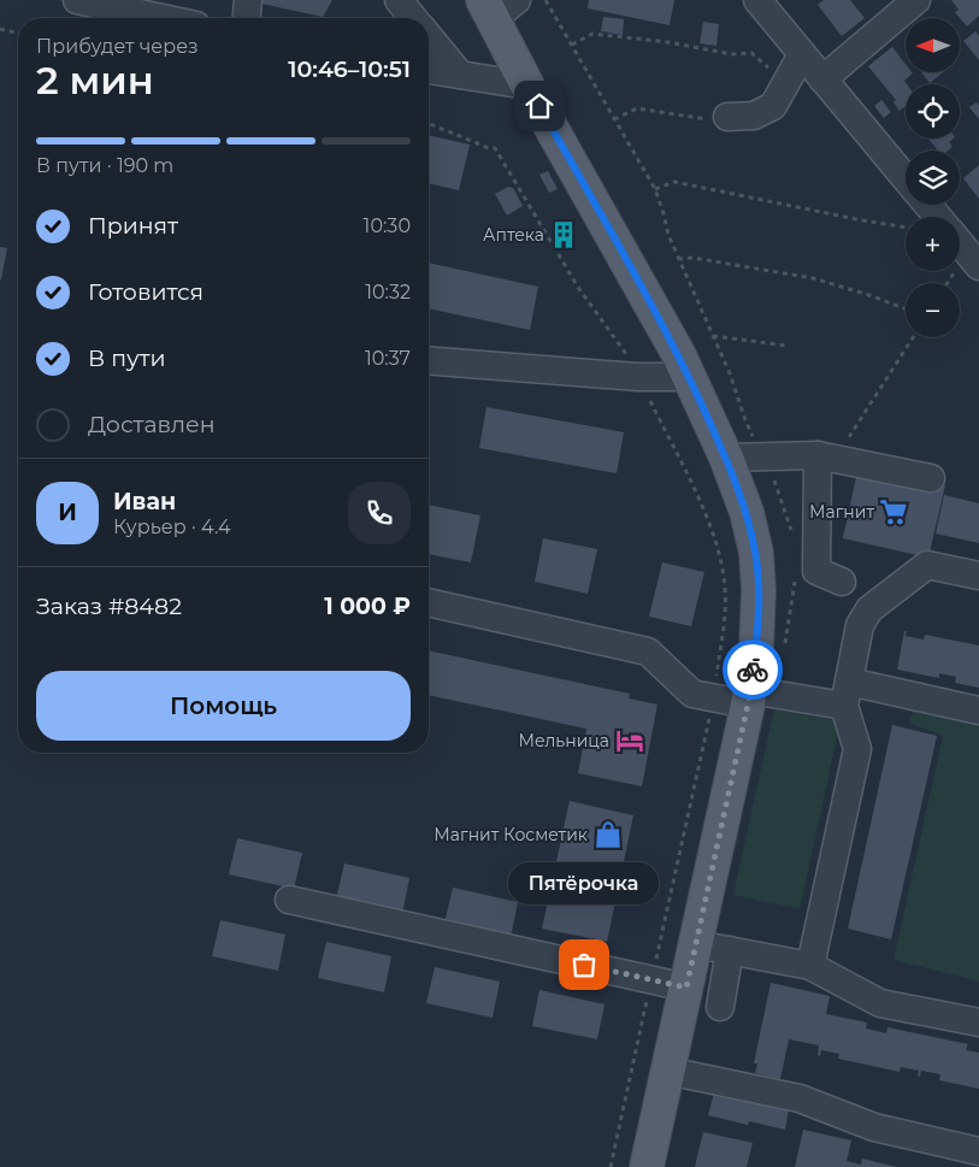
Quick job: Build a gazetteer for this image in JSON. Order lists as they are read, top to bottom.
{
  "places": {
    "building": ["Аптека"],
    "supermarket": ["Магнит"],
    "hotel": ["Мельница"],
    "shop": ["Магнит Косметик"],
    "other": ["Пятёрочка"]
  },
  "north": "left",
  "page": {
    "map_buttons": ["+", "−"],
    "heading": ["2 мин", "Прибудет через", "10:46–10:51"],
    "panel": [
      "Иван",
      "Курьер · 4.4",
      "Заказ #8482",
      "1 000 ₽"
    ],
    "bar": "В пути · 190 m",
    "list": [
      ["Принят", "10:30"],
      ["Готовится", "10:32"],
      ["В пути", "10:37"],
      "Доставлен"
    ],
    "round": "И",
    "buttons": "Помощь",
    "bubble": "Пятёрочка"
  }
}
